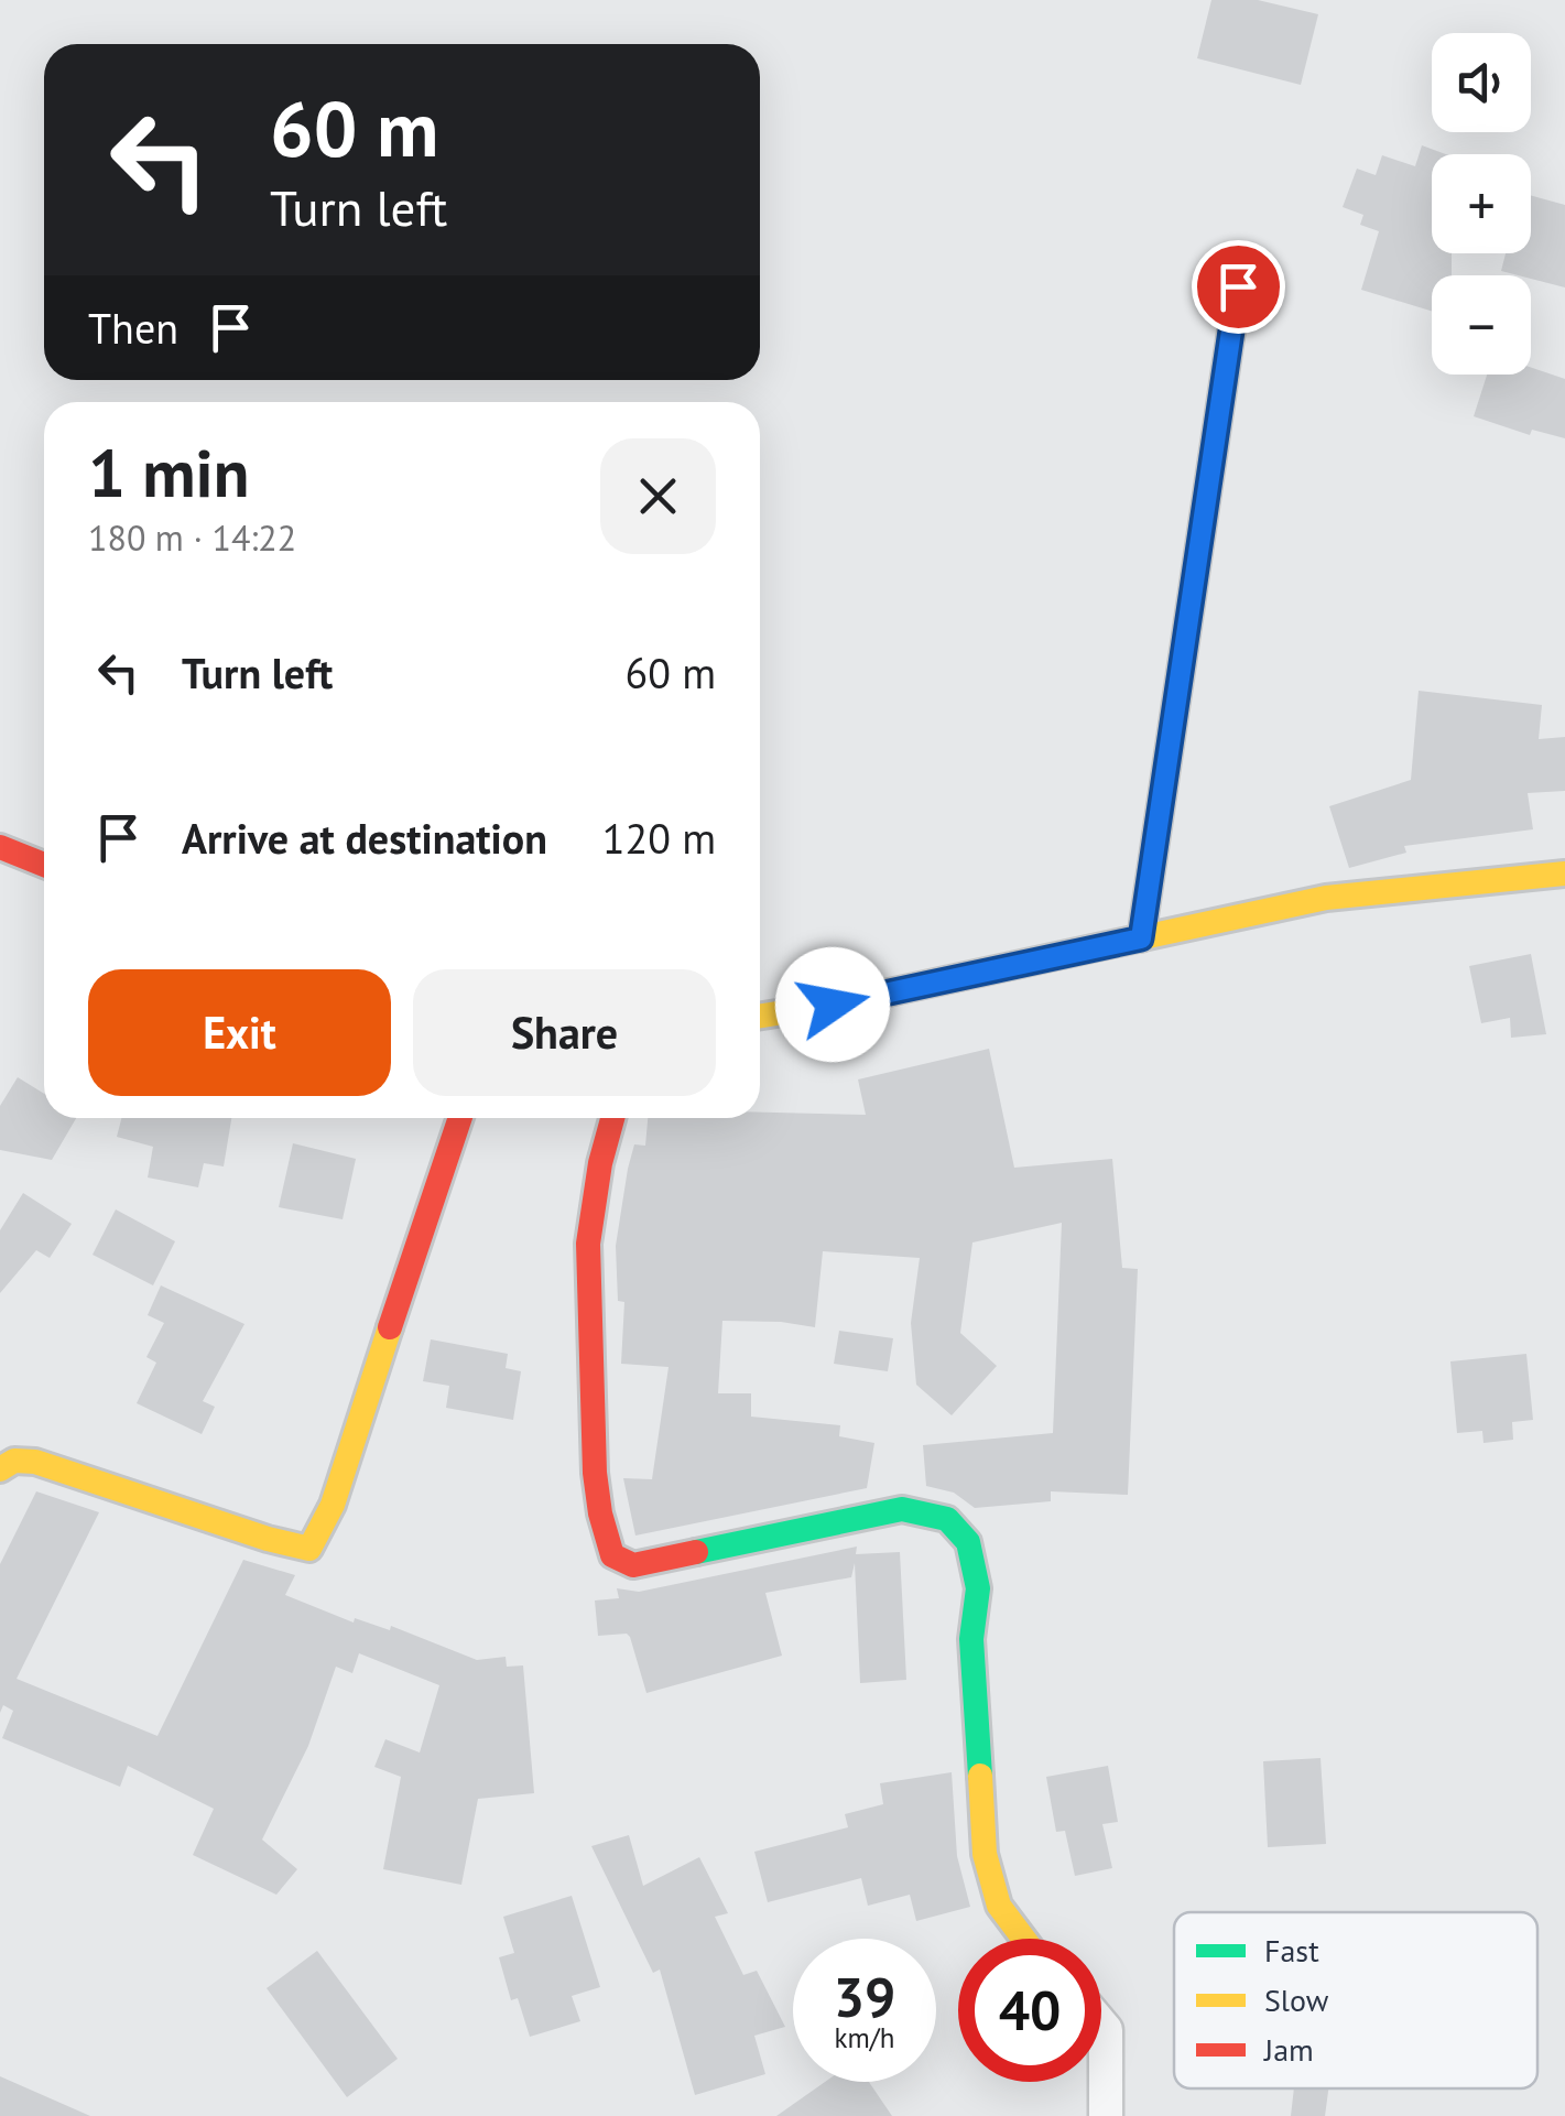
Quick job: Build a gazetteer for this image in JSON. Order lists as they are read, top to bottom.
{
  "legend": ["Fast", "Slow", "Jam"],
  "page": {
    "map_buttons": ["+", "−"],
    "turn": ["60 m", "Turn left"],
    "then": "Then",
    "heading": ["1 min", "180 m · 14:22"],
    "list": [
      {
        "name": "Turn left",
        "value": "60 m"
      },
      {
        "name": "Arrive at destination",
        "value": "120 m"
      }
    ],
    "buttons": ["Exit", "Share"],
    "speed": "39 km/h",
    "limit": "40"
  }
}
